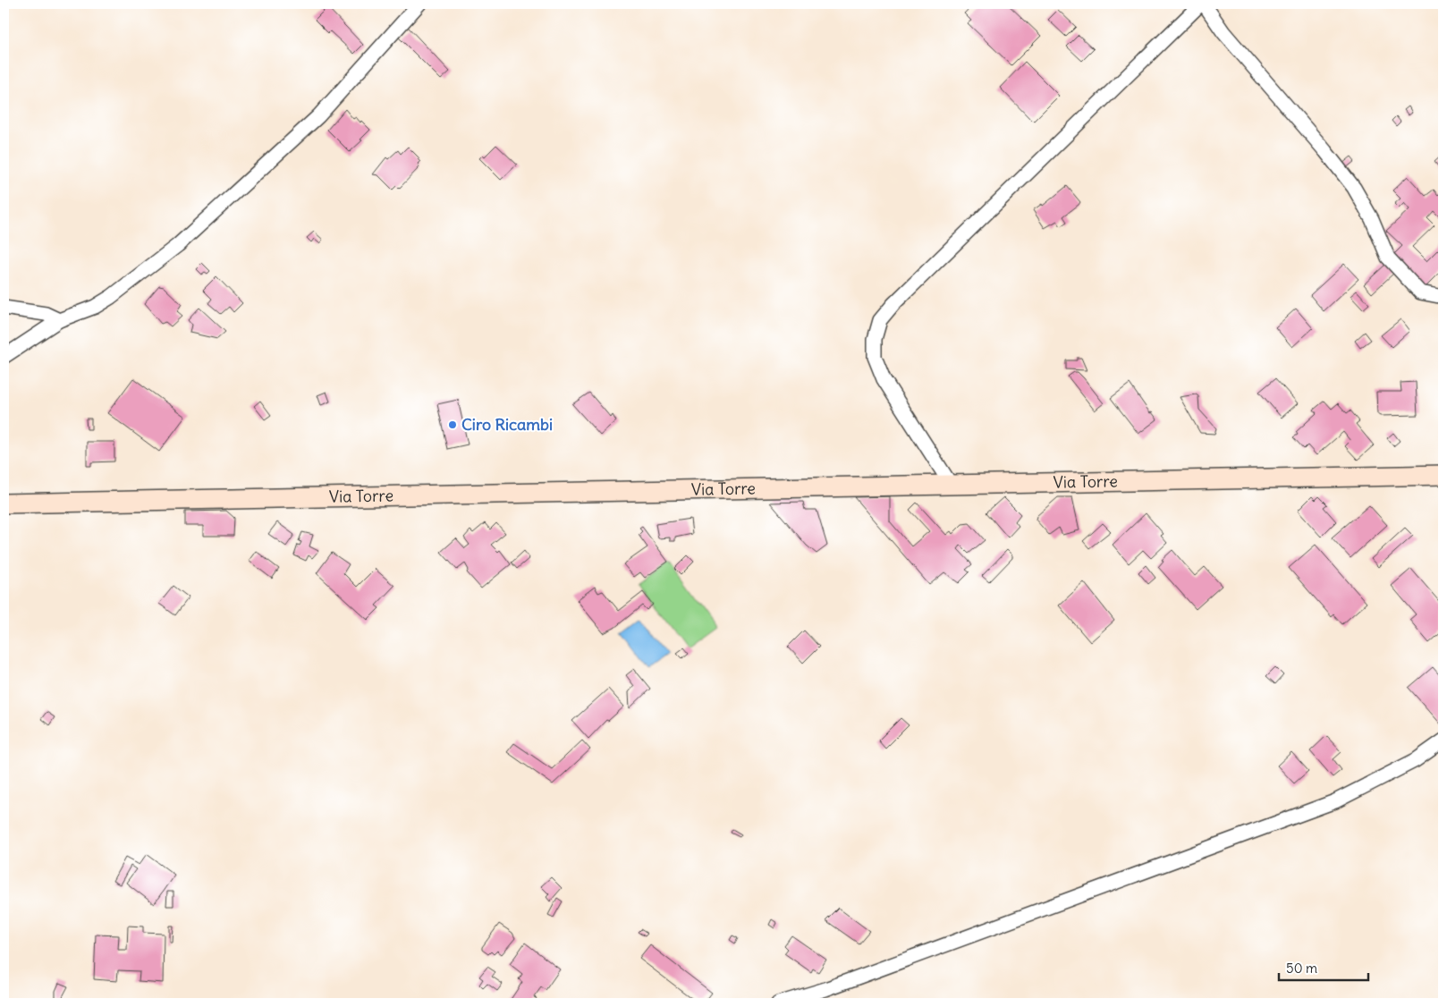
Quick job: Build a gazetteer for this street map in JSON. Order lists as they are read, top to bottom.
{
  "streets": {
    "main road": ["Via Torre"]
  },
  "places": ["Ciro Ricambi"],
  "scale_bar": "50 m"
}
